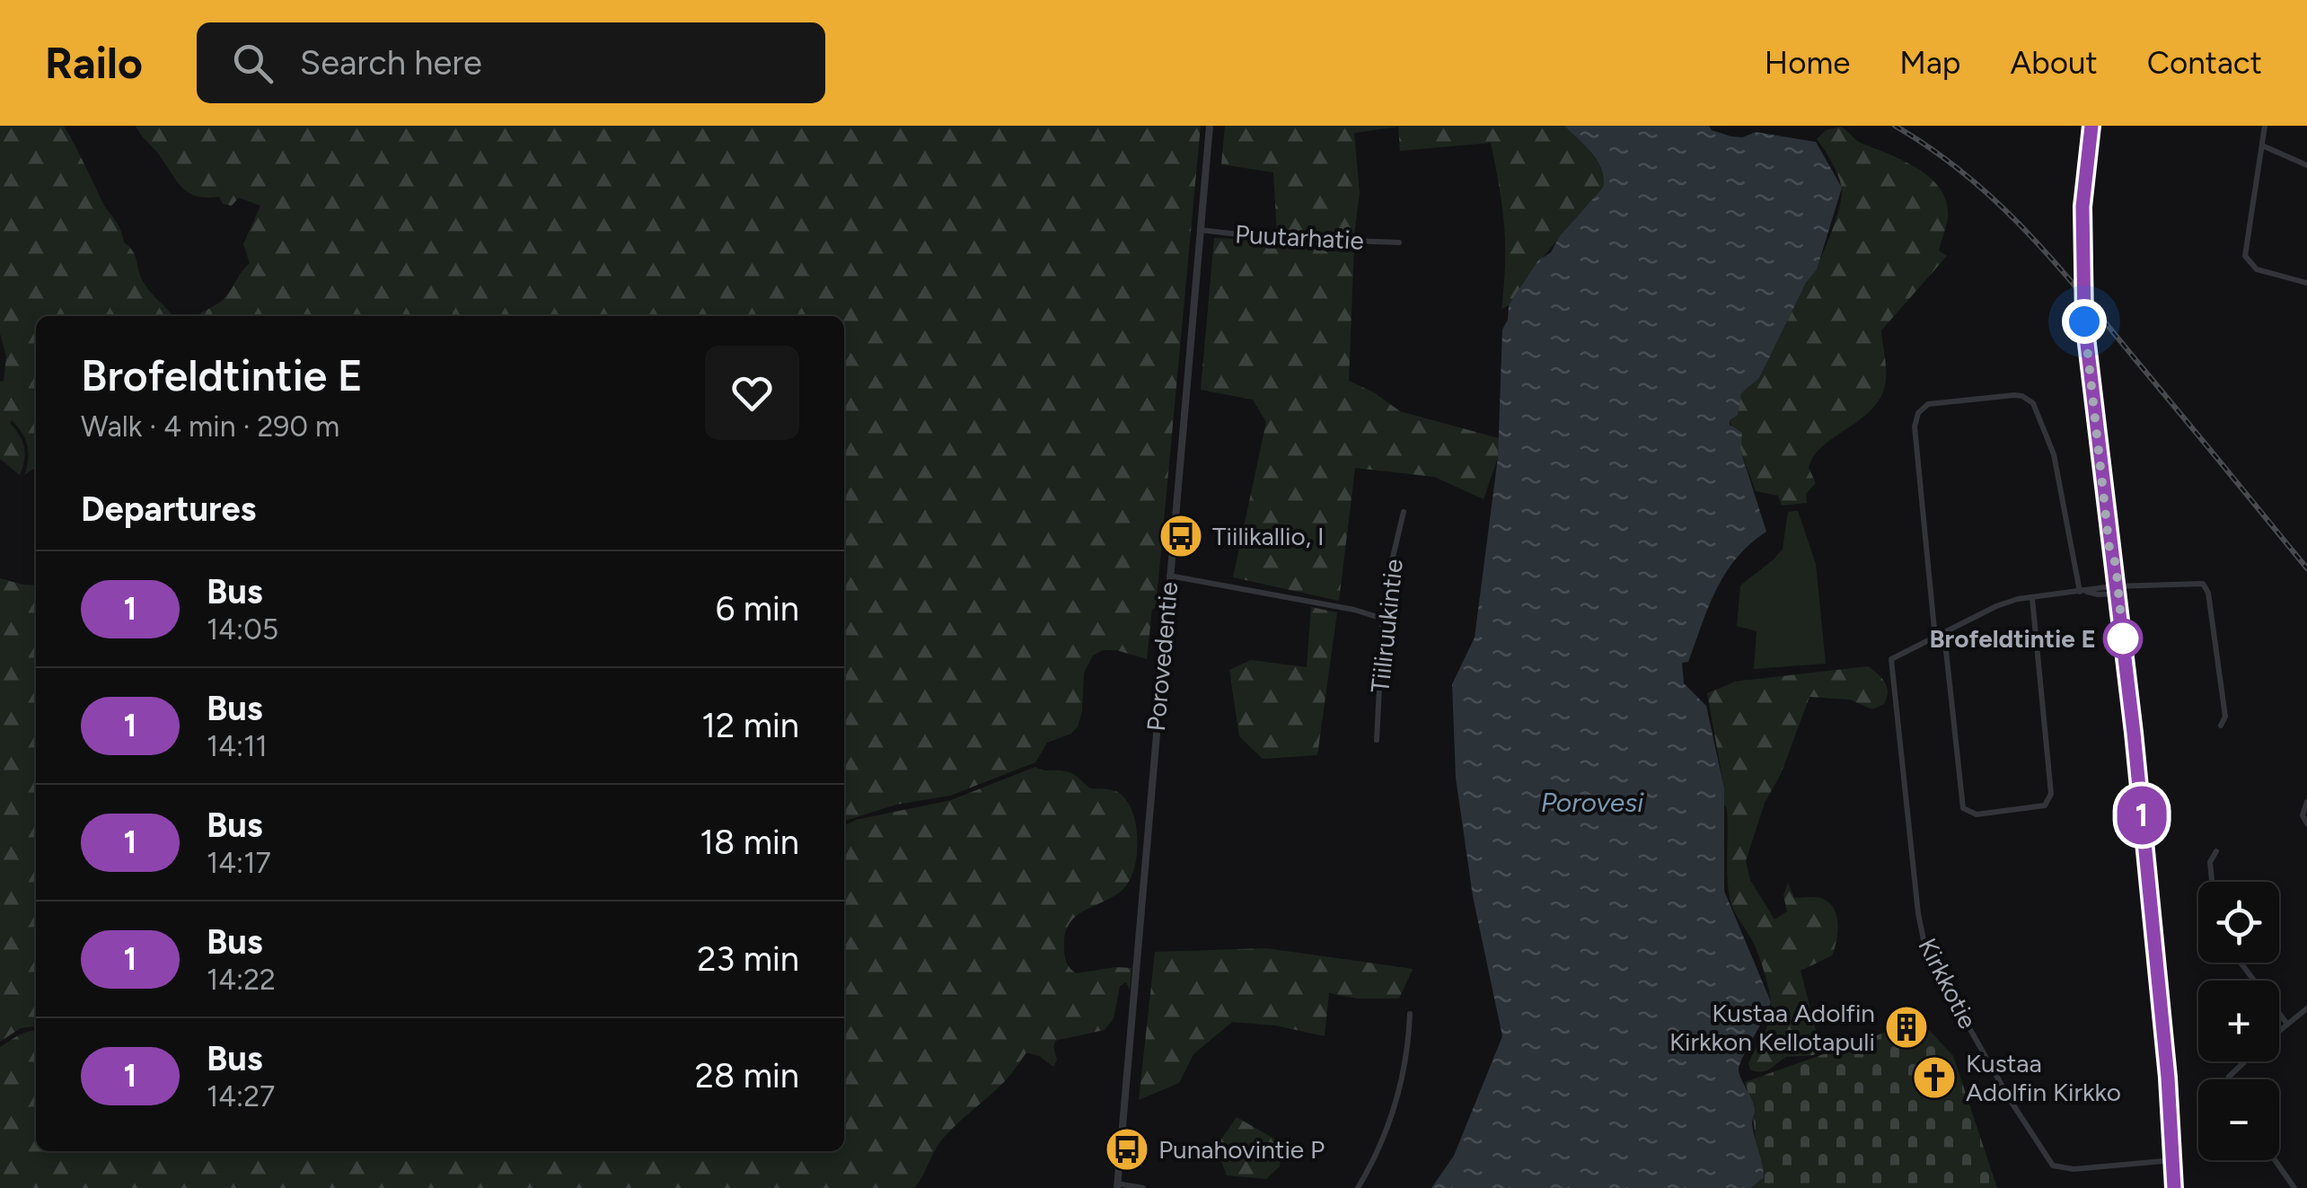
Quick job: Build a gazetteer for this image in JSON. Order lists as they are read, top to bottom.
{
  "streets": {
    "street": [
      "Puutarhatie",
      "Tiiliruukintie",
      "Porovedentie",
      "Kirkkotie"
    ]
  },
  "crossings": [
    ["Puutarhatie", "Porovedentie"]
  ],
  "water": ["Porovesi"],
  "places": {
    "bus stop": ["Tiilikallio, I", "Punahovintie P"],
    "other": ["Brofeldtintie E"],
    "building": ["Kustaa Adolfin Kirkkon Kellotapuli"],
    "church": ["Kustaa Adolfin Kirkko"]
  },
  "lines": ["bus line 1"],
  "page": {
    "header": "Railo",
    "search": "Search here",
    "nav": [
      "Home",
      "Map",
      "About",
      "Contact"
    ],
    "on_map": "1",
    "heading": [
      ["Brofeldtintie E", "Walk · 4 min · 290 m"],
      "Departures"
    ],
    "list": [
      {
        "mark": "1",
        "name": "Bus",
        "note": "14:05",
        "value": "6 min"
      },
      {
        "mark": "1",
        "name": "Bus",
        "note": "14:11",
        "value": "12 min"
      },
      {
        "mark": "1",
        "name": "Bus",
        "note": "14:17",
        "value": "18 min"
      },
      {
        "mark": "1",
        "name": "Bus",
        "note": "14:22",
        "value": "23 min"
      },
      {
        "mark": "1",
        "name": "Bus",
        "note": "14:27",
        "value": "28 min"
      }
    ],
    "map_buttons": ["+", "−"]
  }
}
